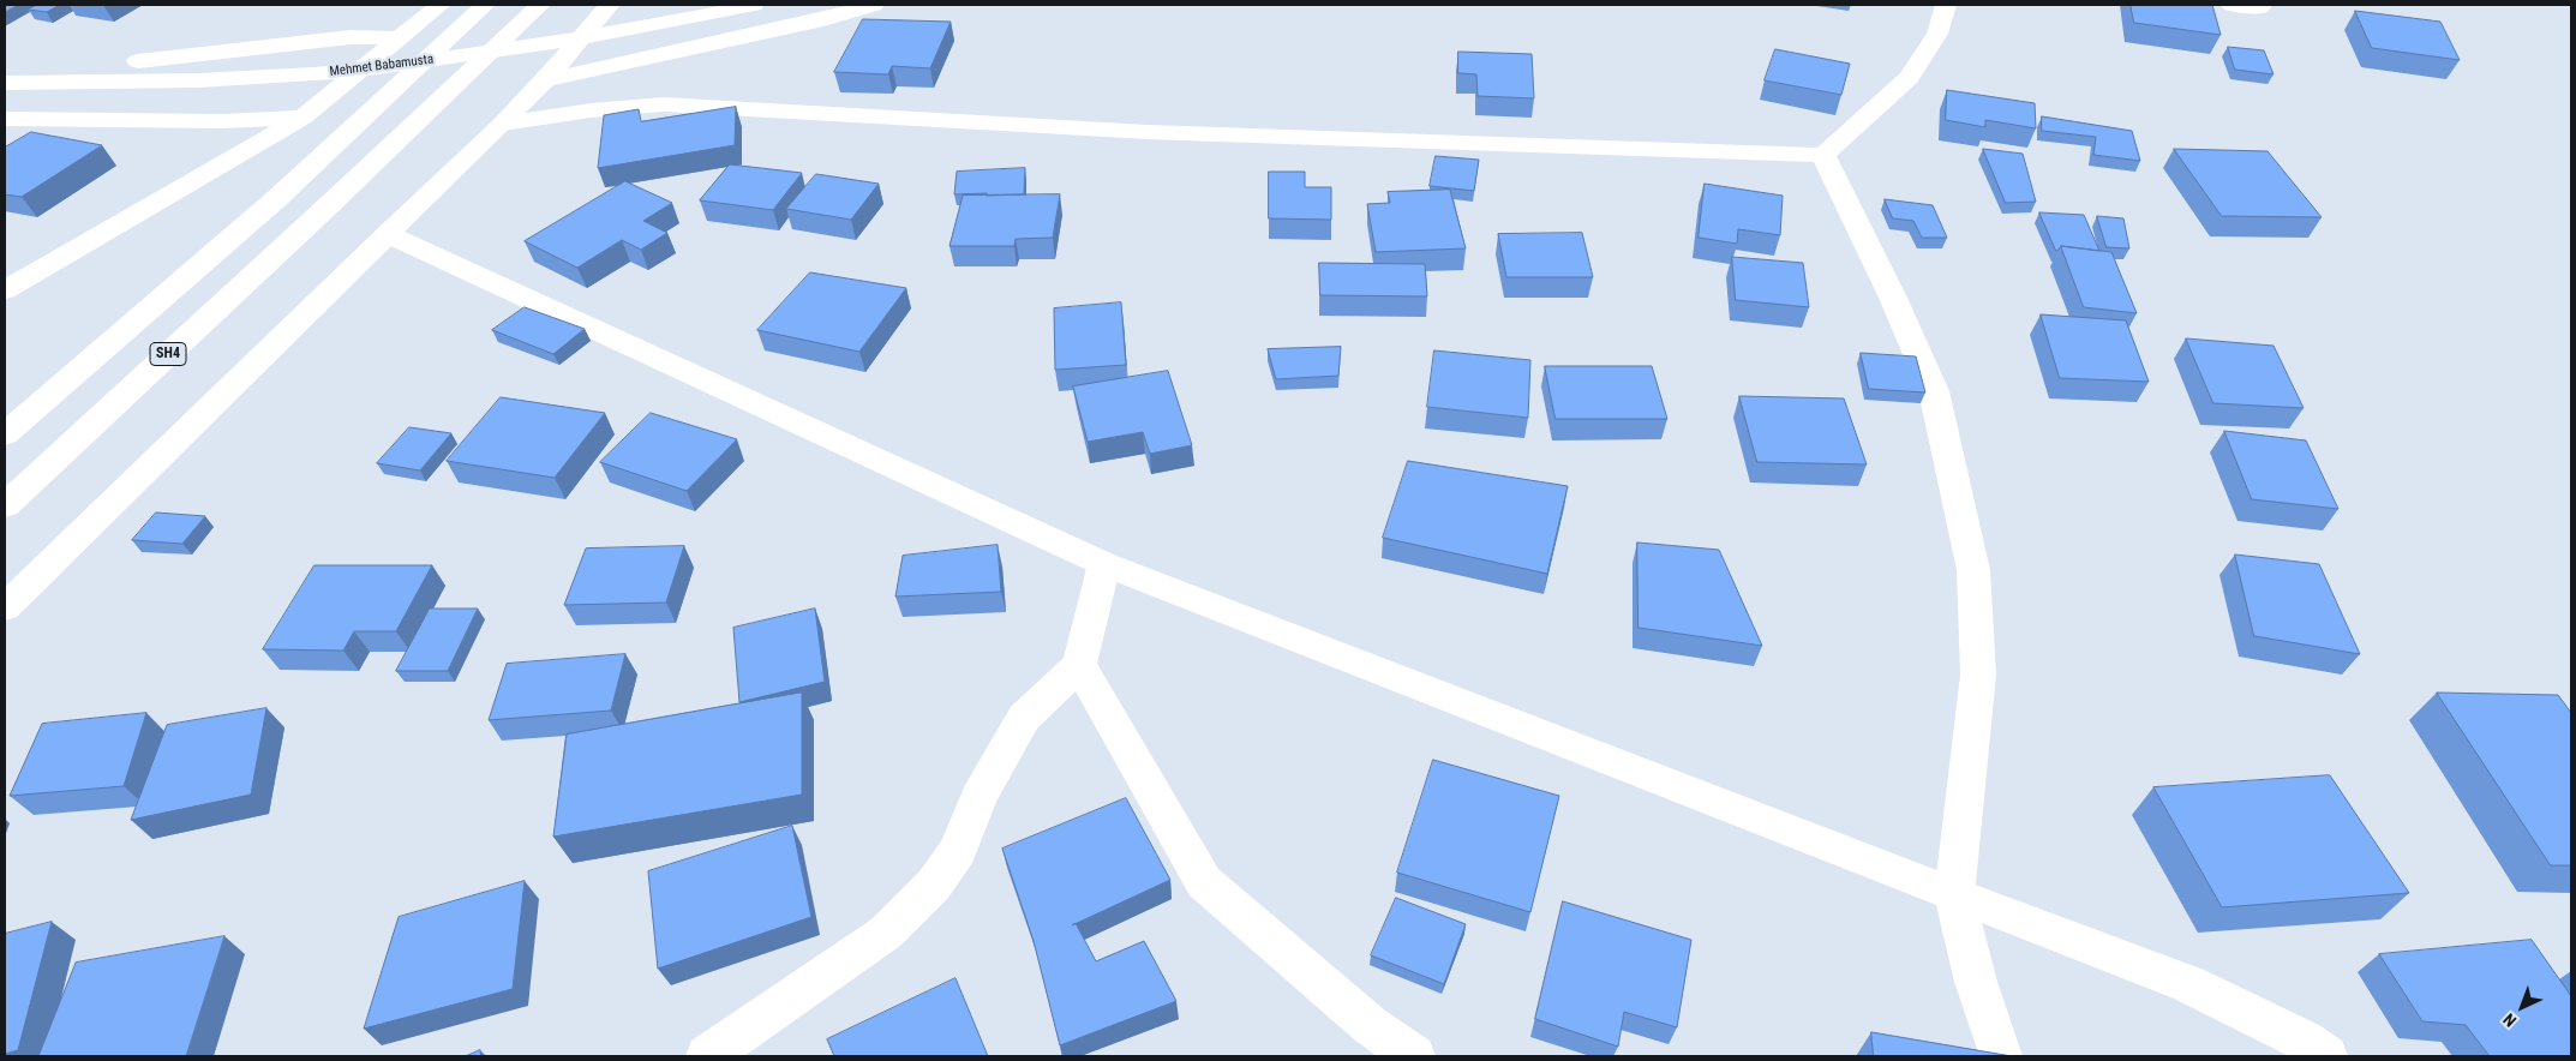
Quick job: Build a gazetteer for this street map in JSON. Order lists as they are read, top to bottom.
{
  "streets": {
    "main road": ["Mehmet Babamusta", "SH4"]
  },
  "north": "bottom left"
}
